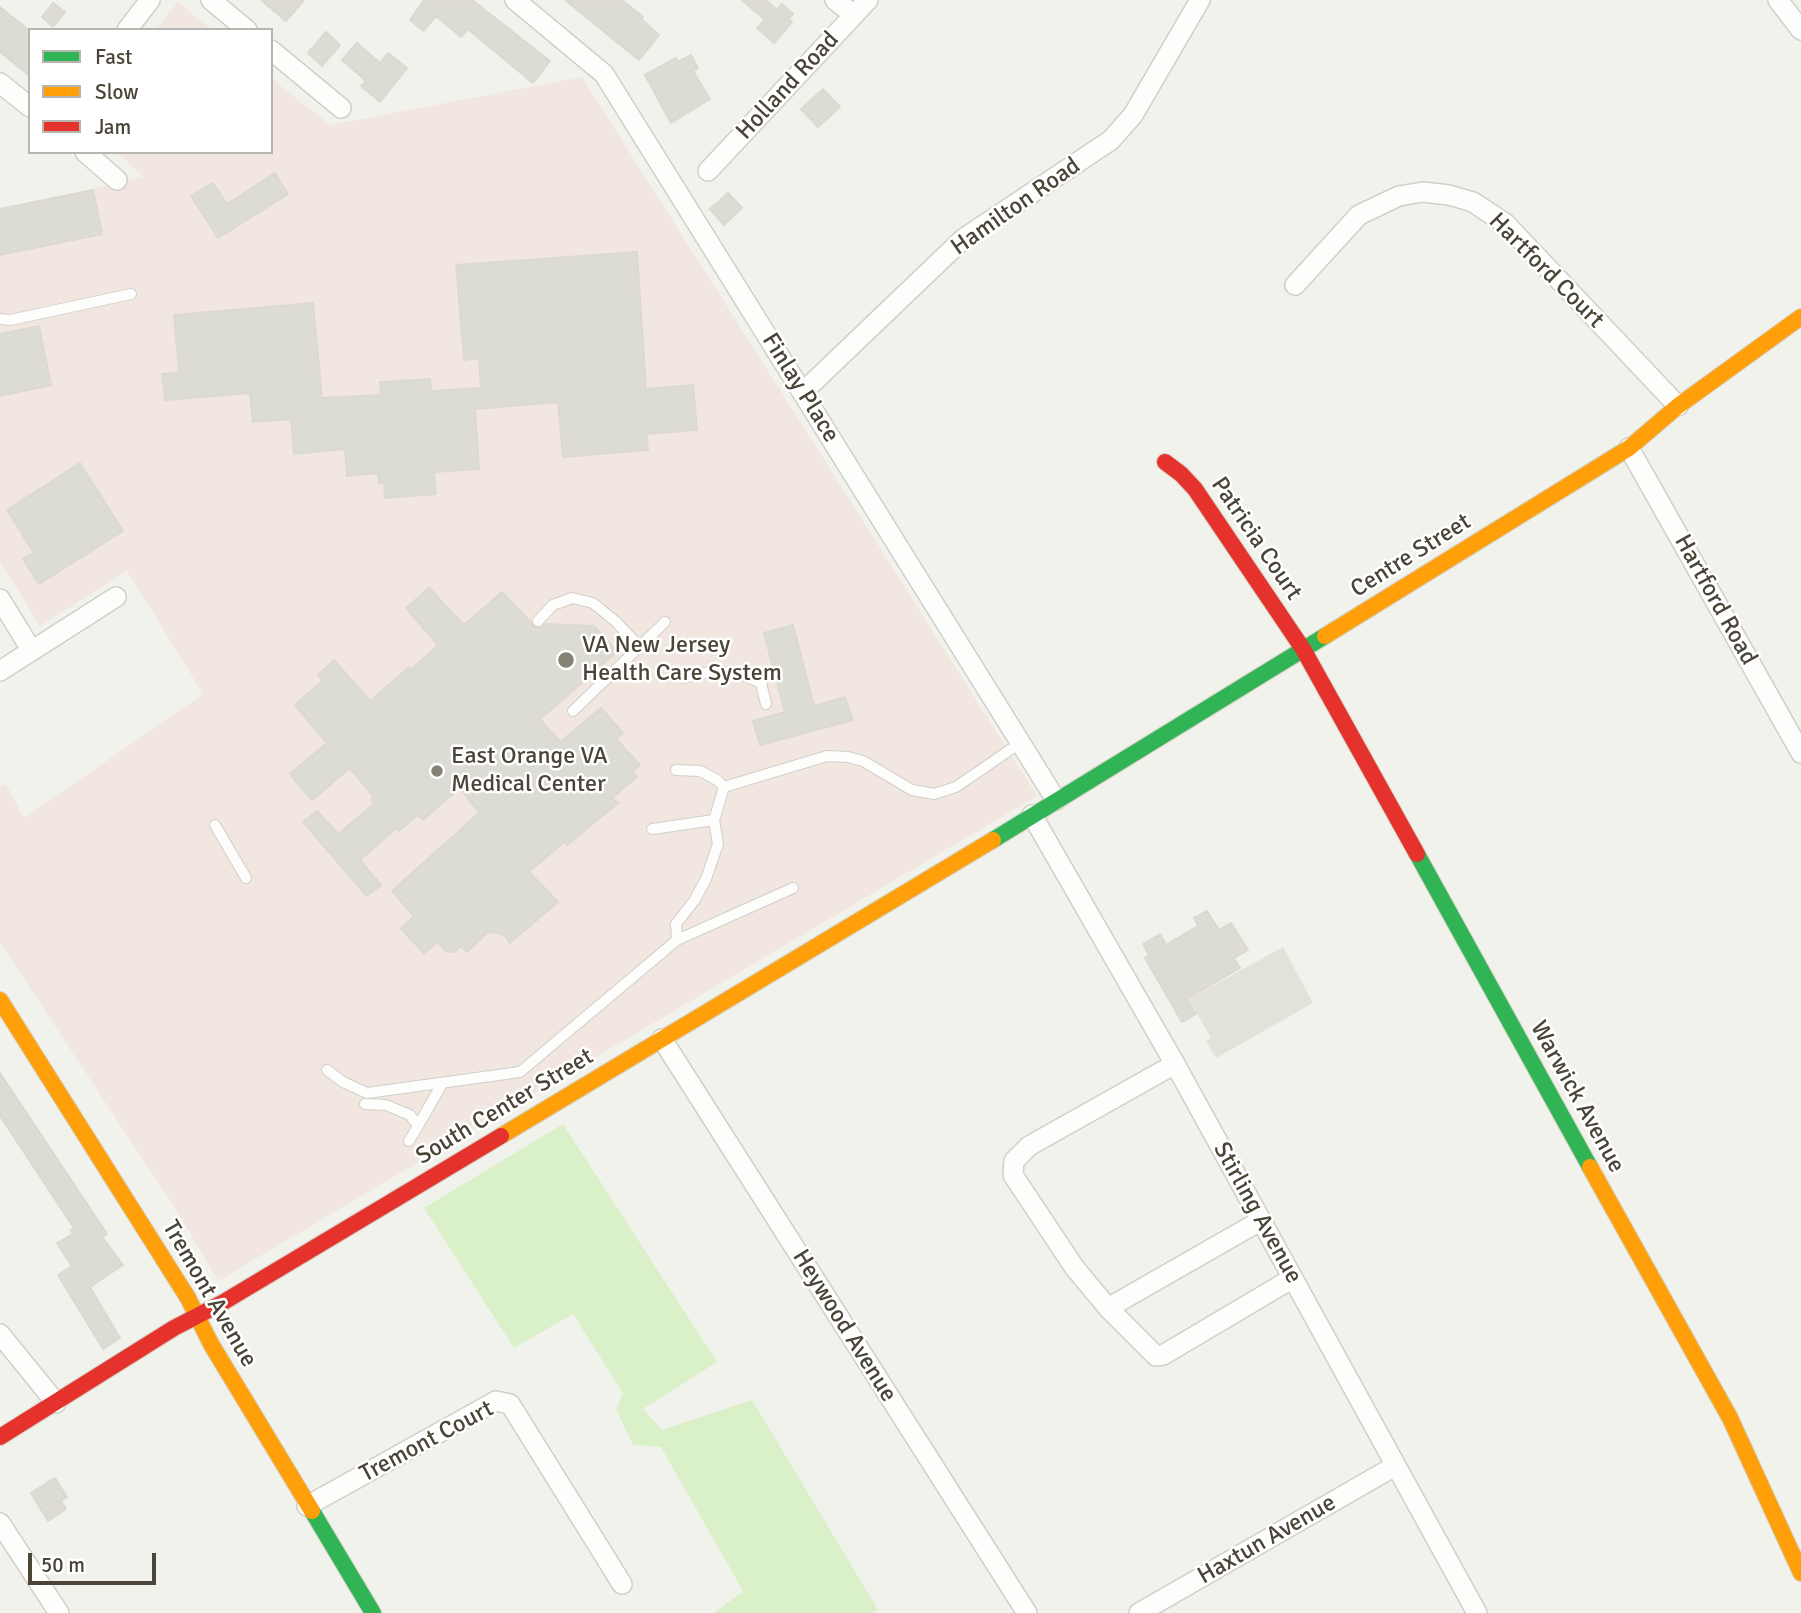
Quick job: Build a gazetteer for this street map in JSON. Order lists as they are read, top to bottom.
{
  "streets": {
    "main road": [
      "Patricia Court",
      "Centre Street",
      "Warwick Avenue",
      "South Center Street",
      "Tremont Avenue"
    ],
    "street": [
      "Holland Road",
      "Hamilton Road",
      "Hartford Court",
      "Finlay Place",
      "Hartford Road",
      "Stirling Avenue",
      "Heywood Avenue",
      "Tremont Court",
      "Haxtun Avenue"
    ]
  },
  "crossings": [
    ["Hamilton Road", "Finlay Place"],
    ["Hartford Court", "Centre Street"],
    ["Finlay Place", "Centre Street"],
    ["Patricia Court", "Centre Street"],
    ["Patricia Court", "Warwick Avenue"],
    ["Centre Street", "Hartford Road"],
    ["Centre Street", "Warwick Avenue"],
    ["Centre Street", "South Center Street"],
    ["Centre Street", "Stirling Avenue"],
    ["South Center Street", "Stirling Avenue"],
    ["South Center Street", "Tremont Avenue"],
    ["South Center Street", "Heywood Avenue"],
    ["Stirling Avenue", "Haxtun Avenue"],
    ["Tremont Avenue", "Tremont Court"]
  ],
  "places": ["VA New Jersey Health Care System", "East Orange VA Medical Center"],
  "legend": ["Fast", "Slow", "Jam"],
  "scale_bar": "50 m"
}
